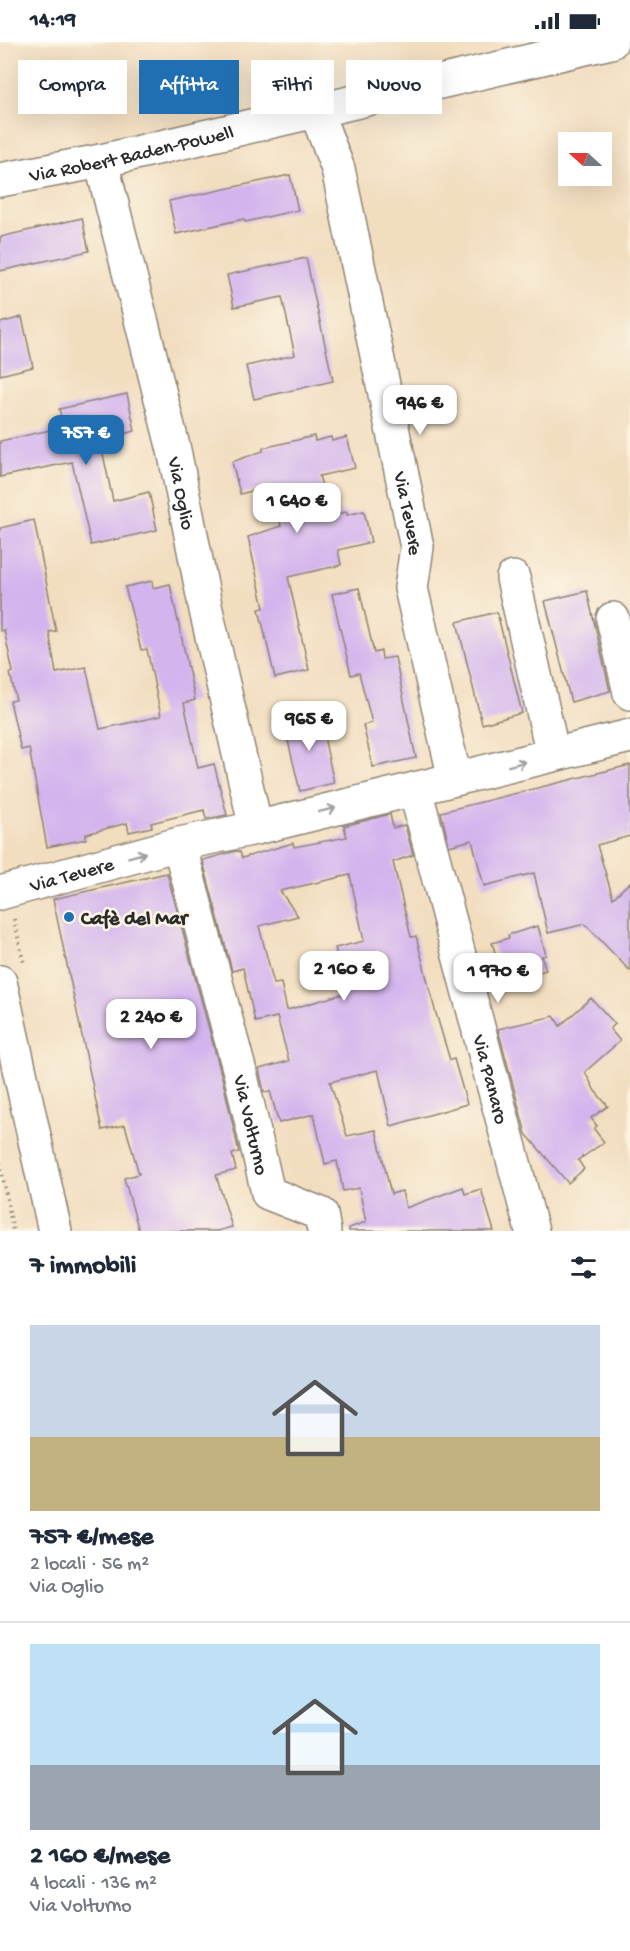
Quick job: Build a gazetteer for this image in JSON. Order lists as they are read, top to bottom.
{
  "streets": {
    "street": [
      "Via Robert Baden-Powell",
      "Via Oglio",
      "Via Tevere",
      "Via Panaro",
      "Via Volturno"
    ]
  },
  "crossings": [
    ["Via Robert Baden-Powell", "Via Oglio"],
    ["Via Oglio", "Via Tevere"],
    ["Via Tevere", "Via Panaro"],
    ["Via Tevere", "Via Volturno"]
  ],
  "places": ["Cafè del Mar"],
  "north": "left",
  "page": {
    "status": "14:19",
    "chip": [
      "Compra",
      "Affitta",
      "Filtri",
      "Nuovo"
    ],
    "price": [
      "946 €",
      "757 €",
      "1 640 €",
      "965 €",
      "2 160 €",
      "1 970 €",
      "2 240 €"
    ],
    "heading": "7 immobili",
    "list": [
      {
        "name": "757 €/mese",
        "note": "2 locali · 56 m² · Via Oglio"
      },
      {
        "name": "2 160 €/mese",
        "note": "4 locali · 136 m² · Via Volturno"
      }
    ]
  }
}
